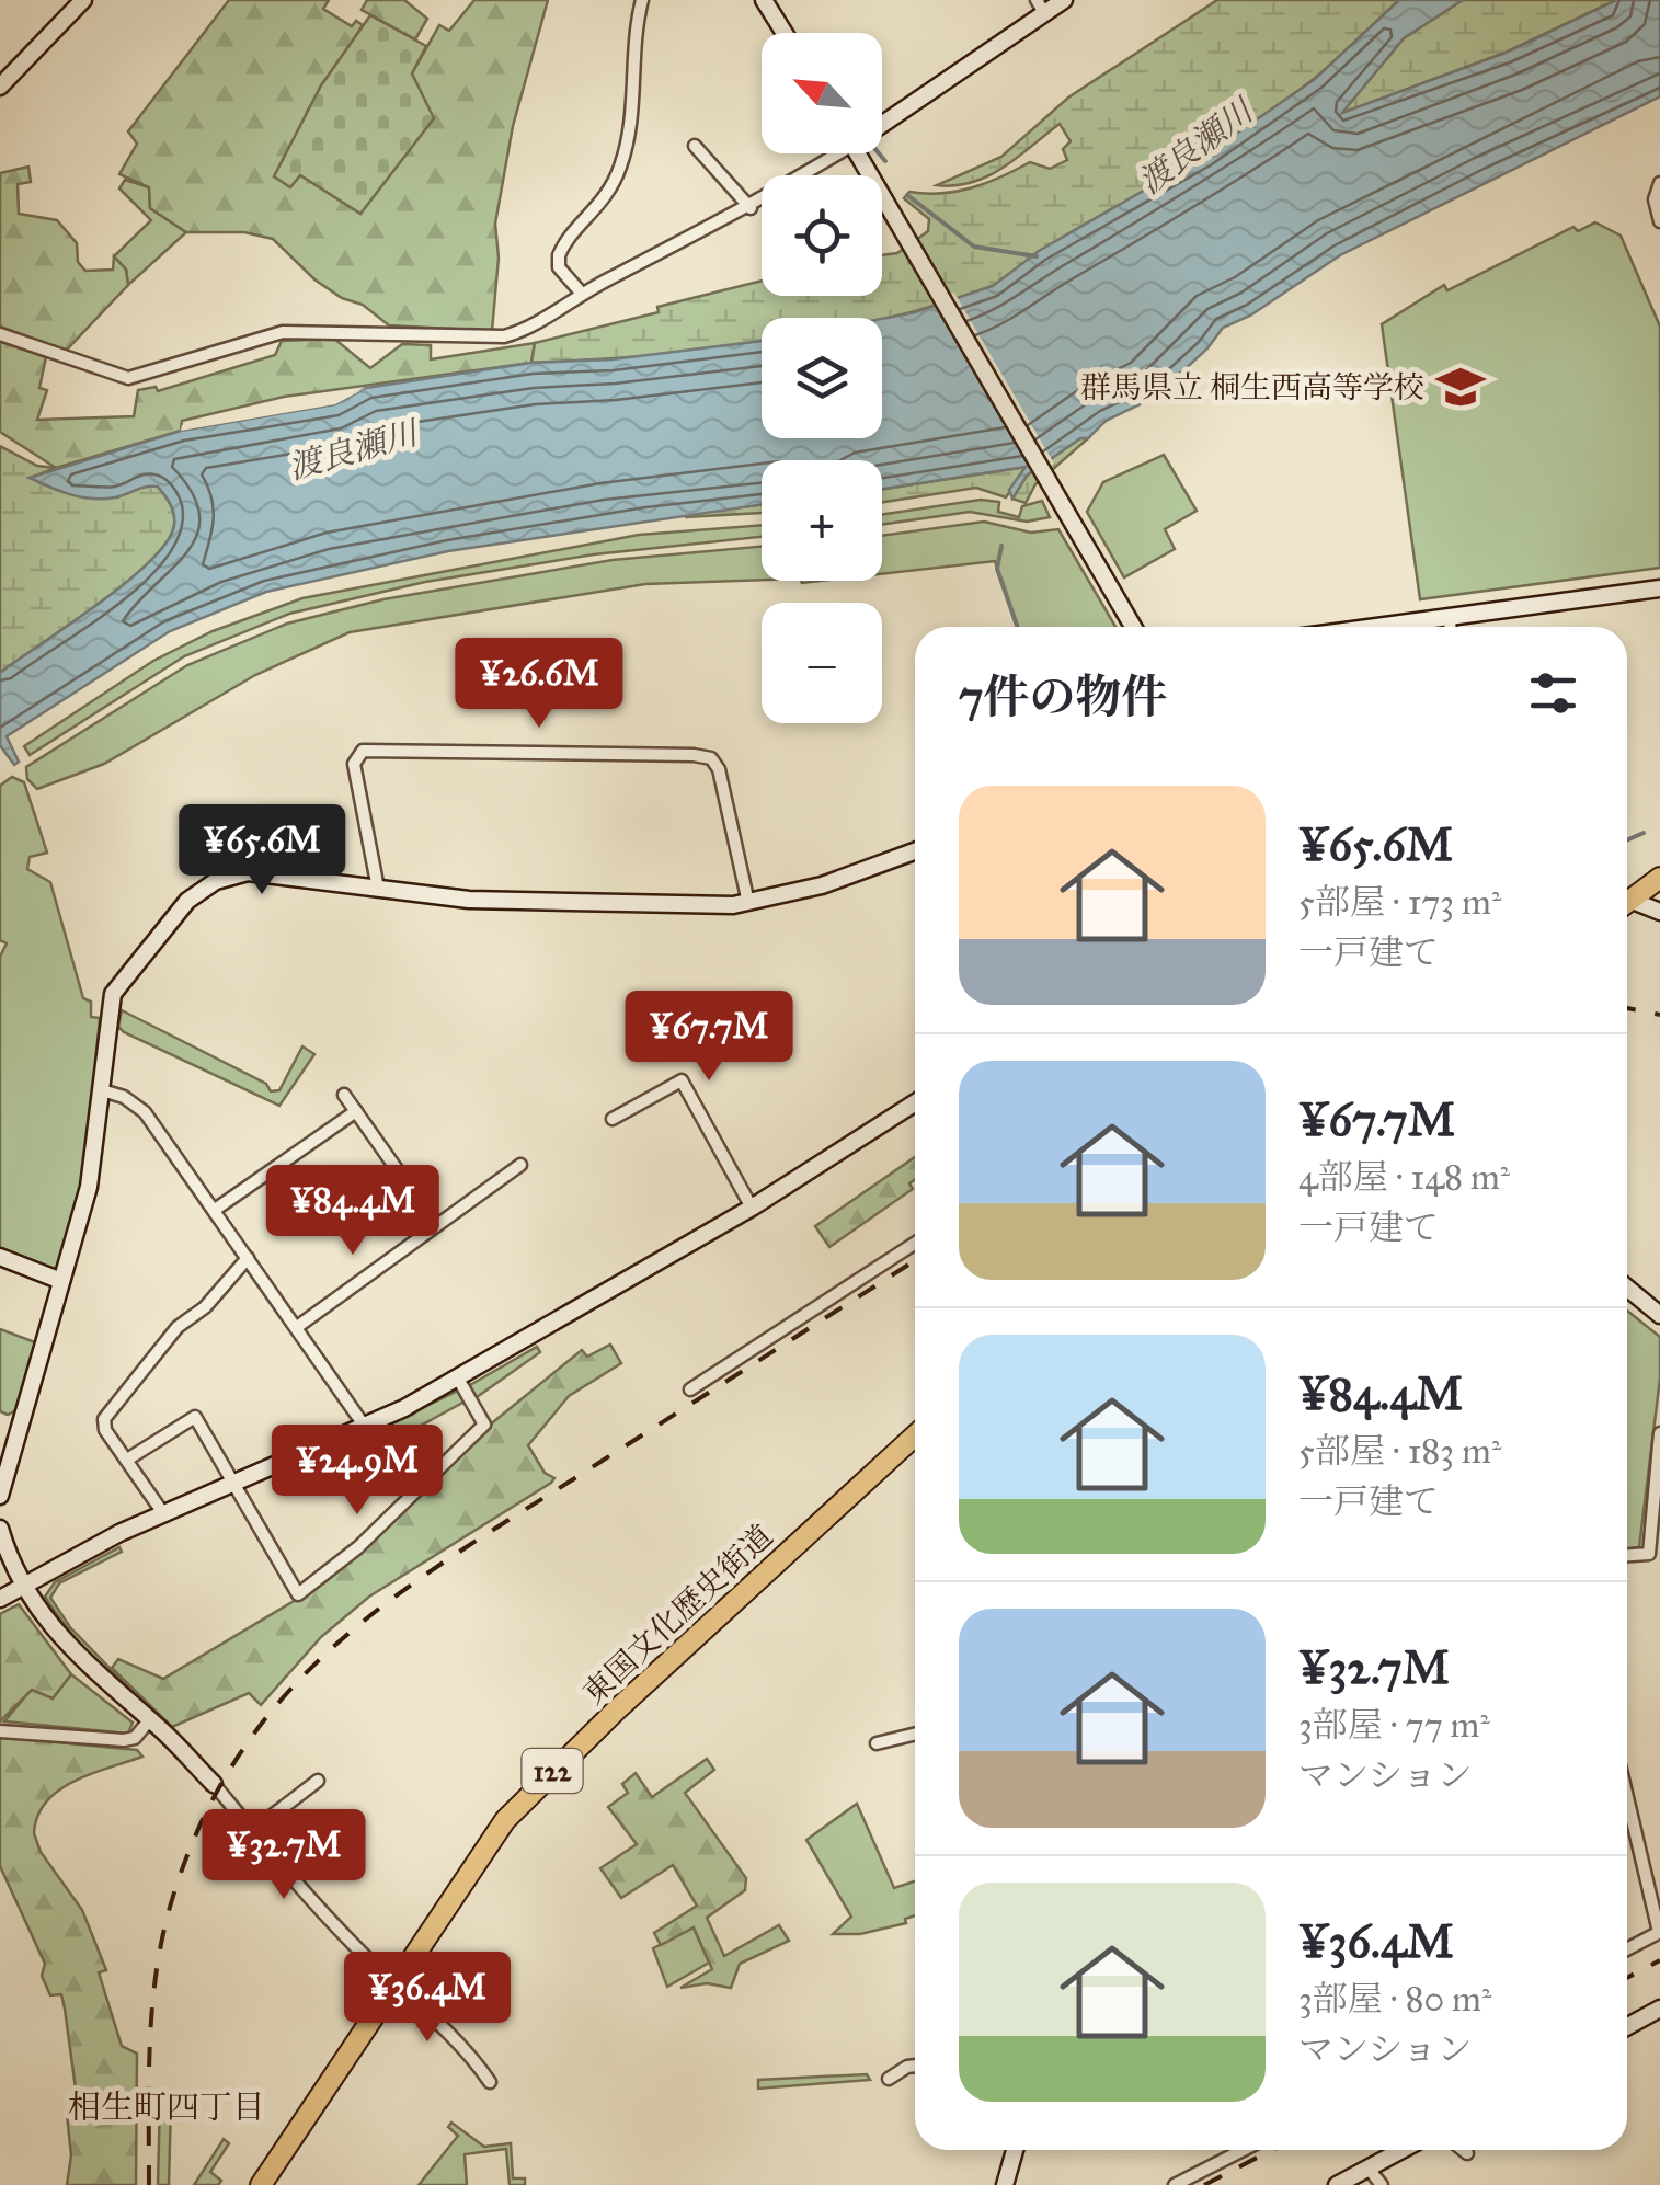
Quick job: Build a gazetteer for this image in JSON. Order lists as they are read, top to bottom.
{
  "streets": {
    "highway": ["東国文化歴史街道", "122"]
  },
  "districts": ["相生町四丁目"],
  "water": ["渡良瀬川"],
  "places": {
    "school or university": ["群馬県立 桐生西高等学校"]
  },
  "north": "top left",
  "page": {
    "map_buttons": ["+", "−"],
    "heading": "7件の物件",
    "price": [
      "¥26.6M",
      "¥65.6M",
      "¥67.7M",
      "¥84.4M",
      "¥24.9M",
      "¥32.7M",
      "¥36.4M"
    ],
    "list": [
      {
        "name": "¥65.6M",
        "note": "5部屋 · 173 m² · 一戸建て"
      },
      {
        "name": "¥67.7M",
        "note": "4部屋 · 148 m² · 一戸建て"
      },
      {
        "name": "¥84.4M",
        "note": "5部屋 · 183 m² · 一戸建て"
      },
      {
        "name": "¥32.7M",
        "note": "3部屋 · 77 m² · マンション"
      },
      {
        "name": "¥36.4M",
        "note": "3部屋 · 80 m² · マンション"
      }
    ]
  }
}
